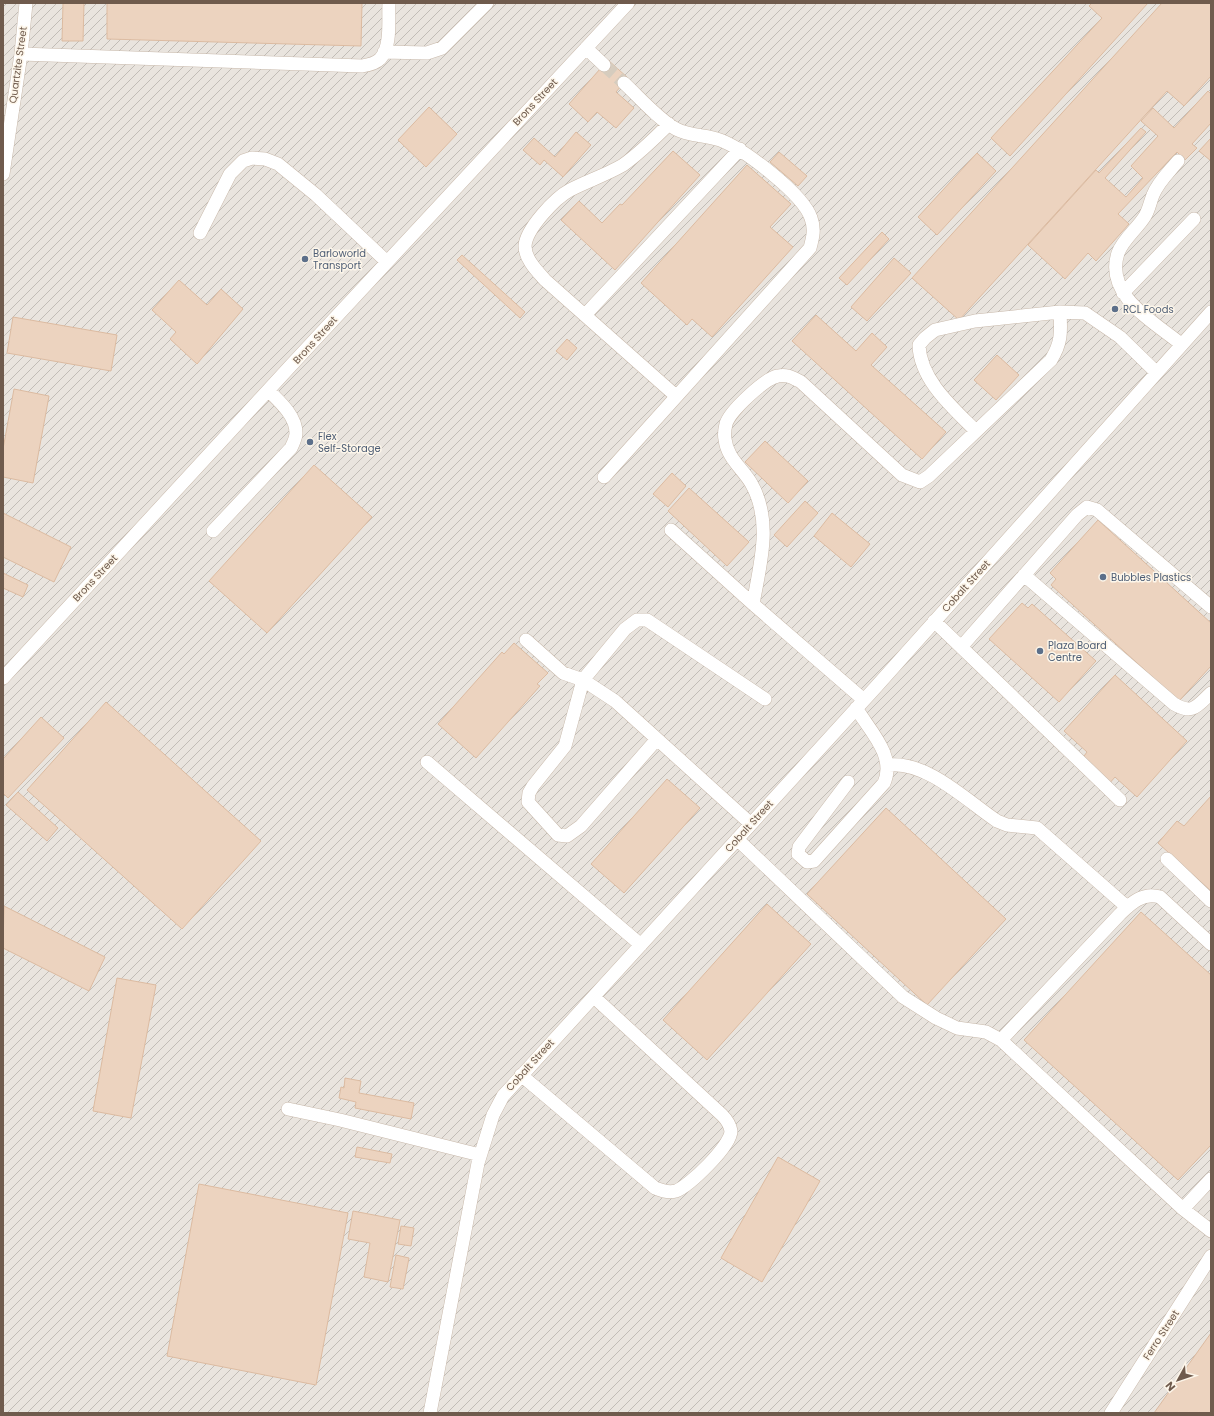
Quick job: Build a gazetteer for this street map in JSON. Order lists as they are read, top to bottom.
{
  "streets": {
    "street": [
      "Quartzite Street",
      "Brons Street",
      "Cobalt Street",
      "Ferro Street"
    ]
  },
  "places": [
    "Barloworld Transport",
    "RCL Foods",
    "Flex Self-Storage",
    "Bubbles Plastics",
    "Plaza Board Centre"
  ],
  "north": "bottom left"
}
